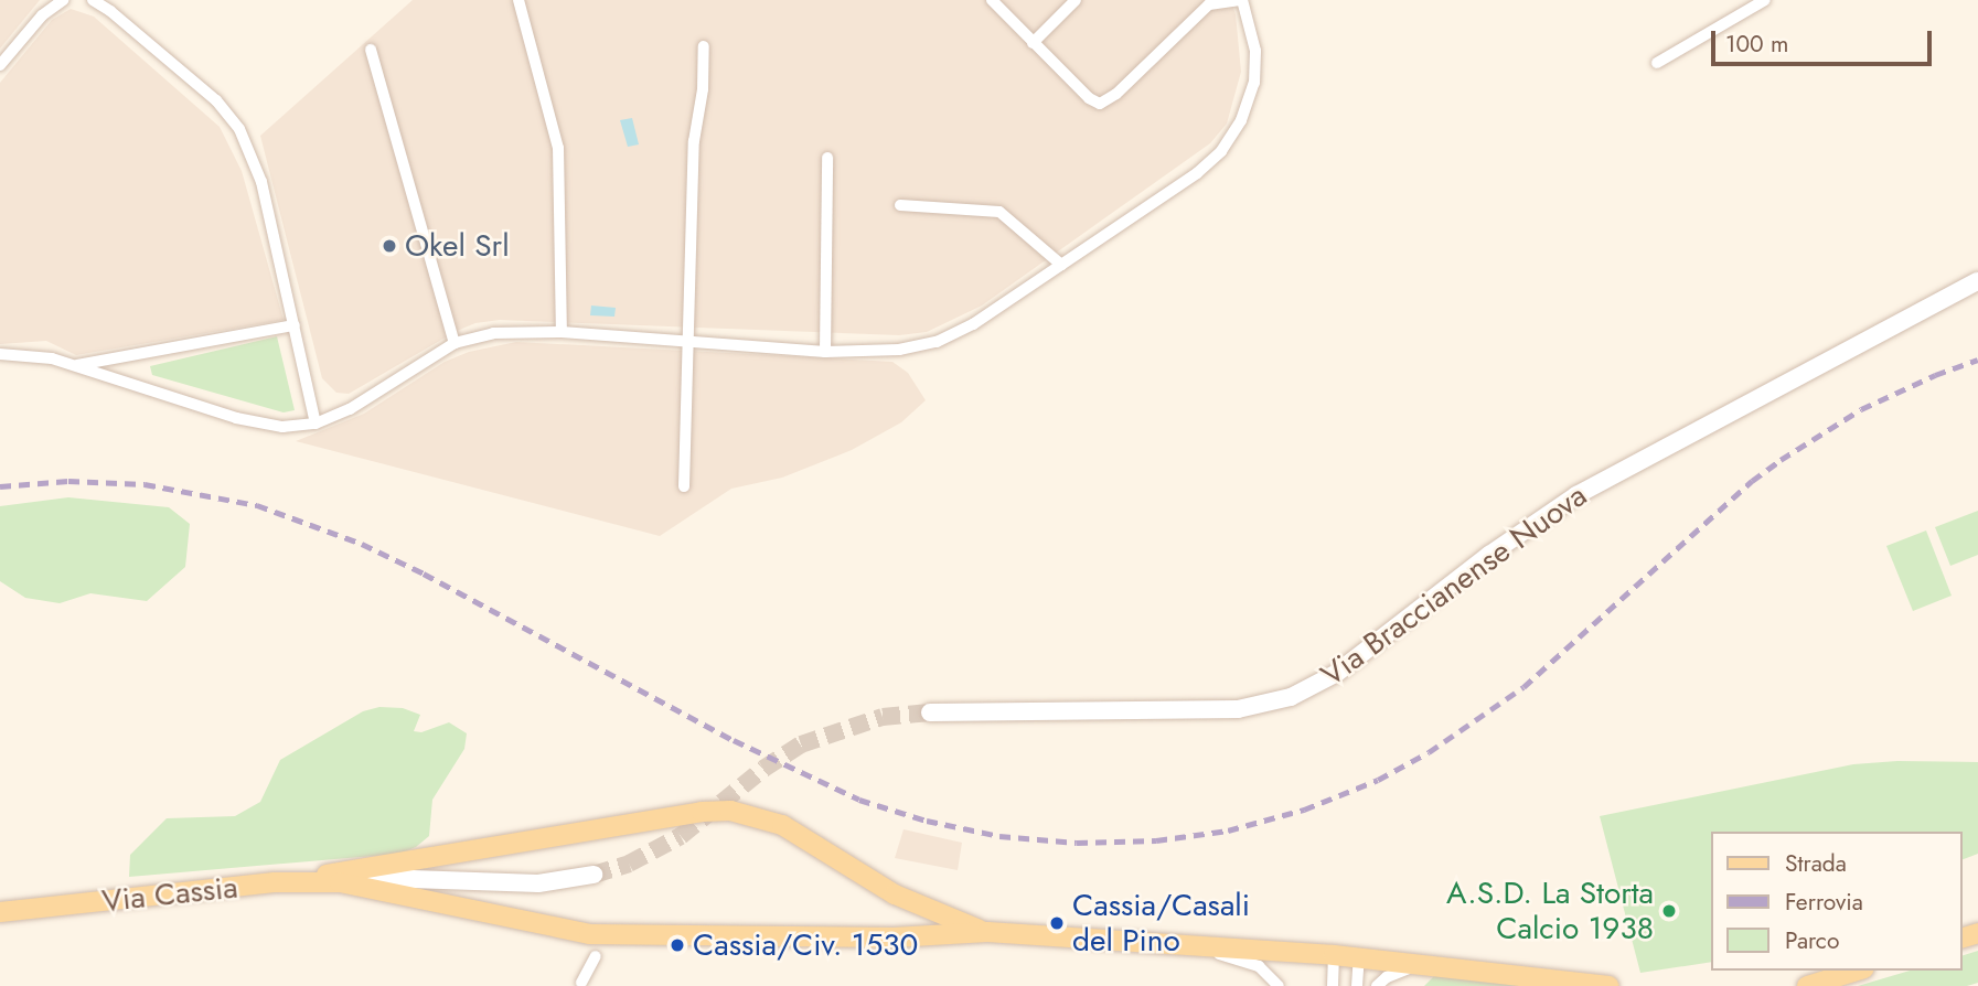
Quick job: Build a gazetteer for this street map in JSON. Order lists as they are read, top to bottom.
{
  "streets": {
    "main road": ["Via Braccianense Nuova", "Via Cassia"]
  },
  "places": [
    "Okel Srl",
    "A.S.D. La Storta Calcio 1938",
    "Cassia/Casali del Pino",
    "Cassia/Civ. 1530"
  ],
  "legend": ["Strada", "Ferrovia", "Parco"],
  "scale_bar": "100 m"
}
